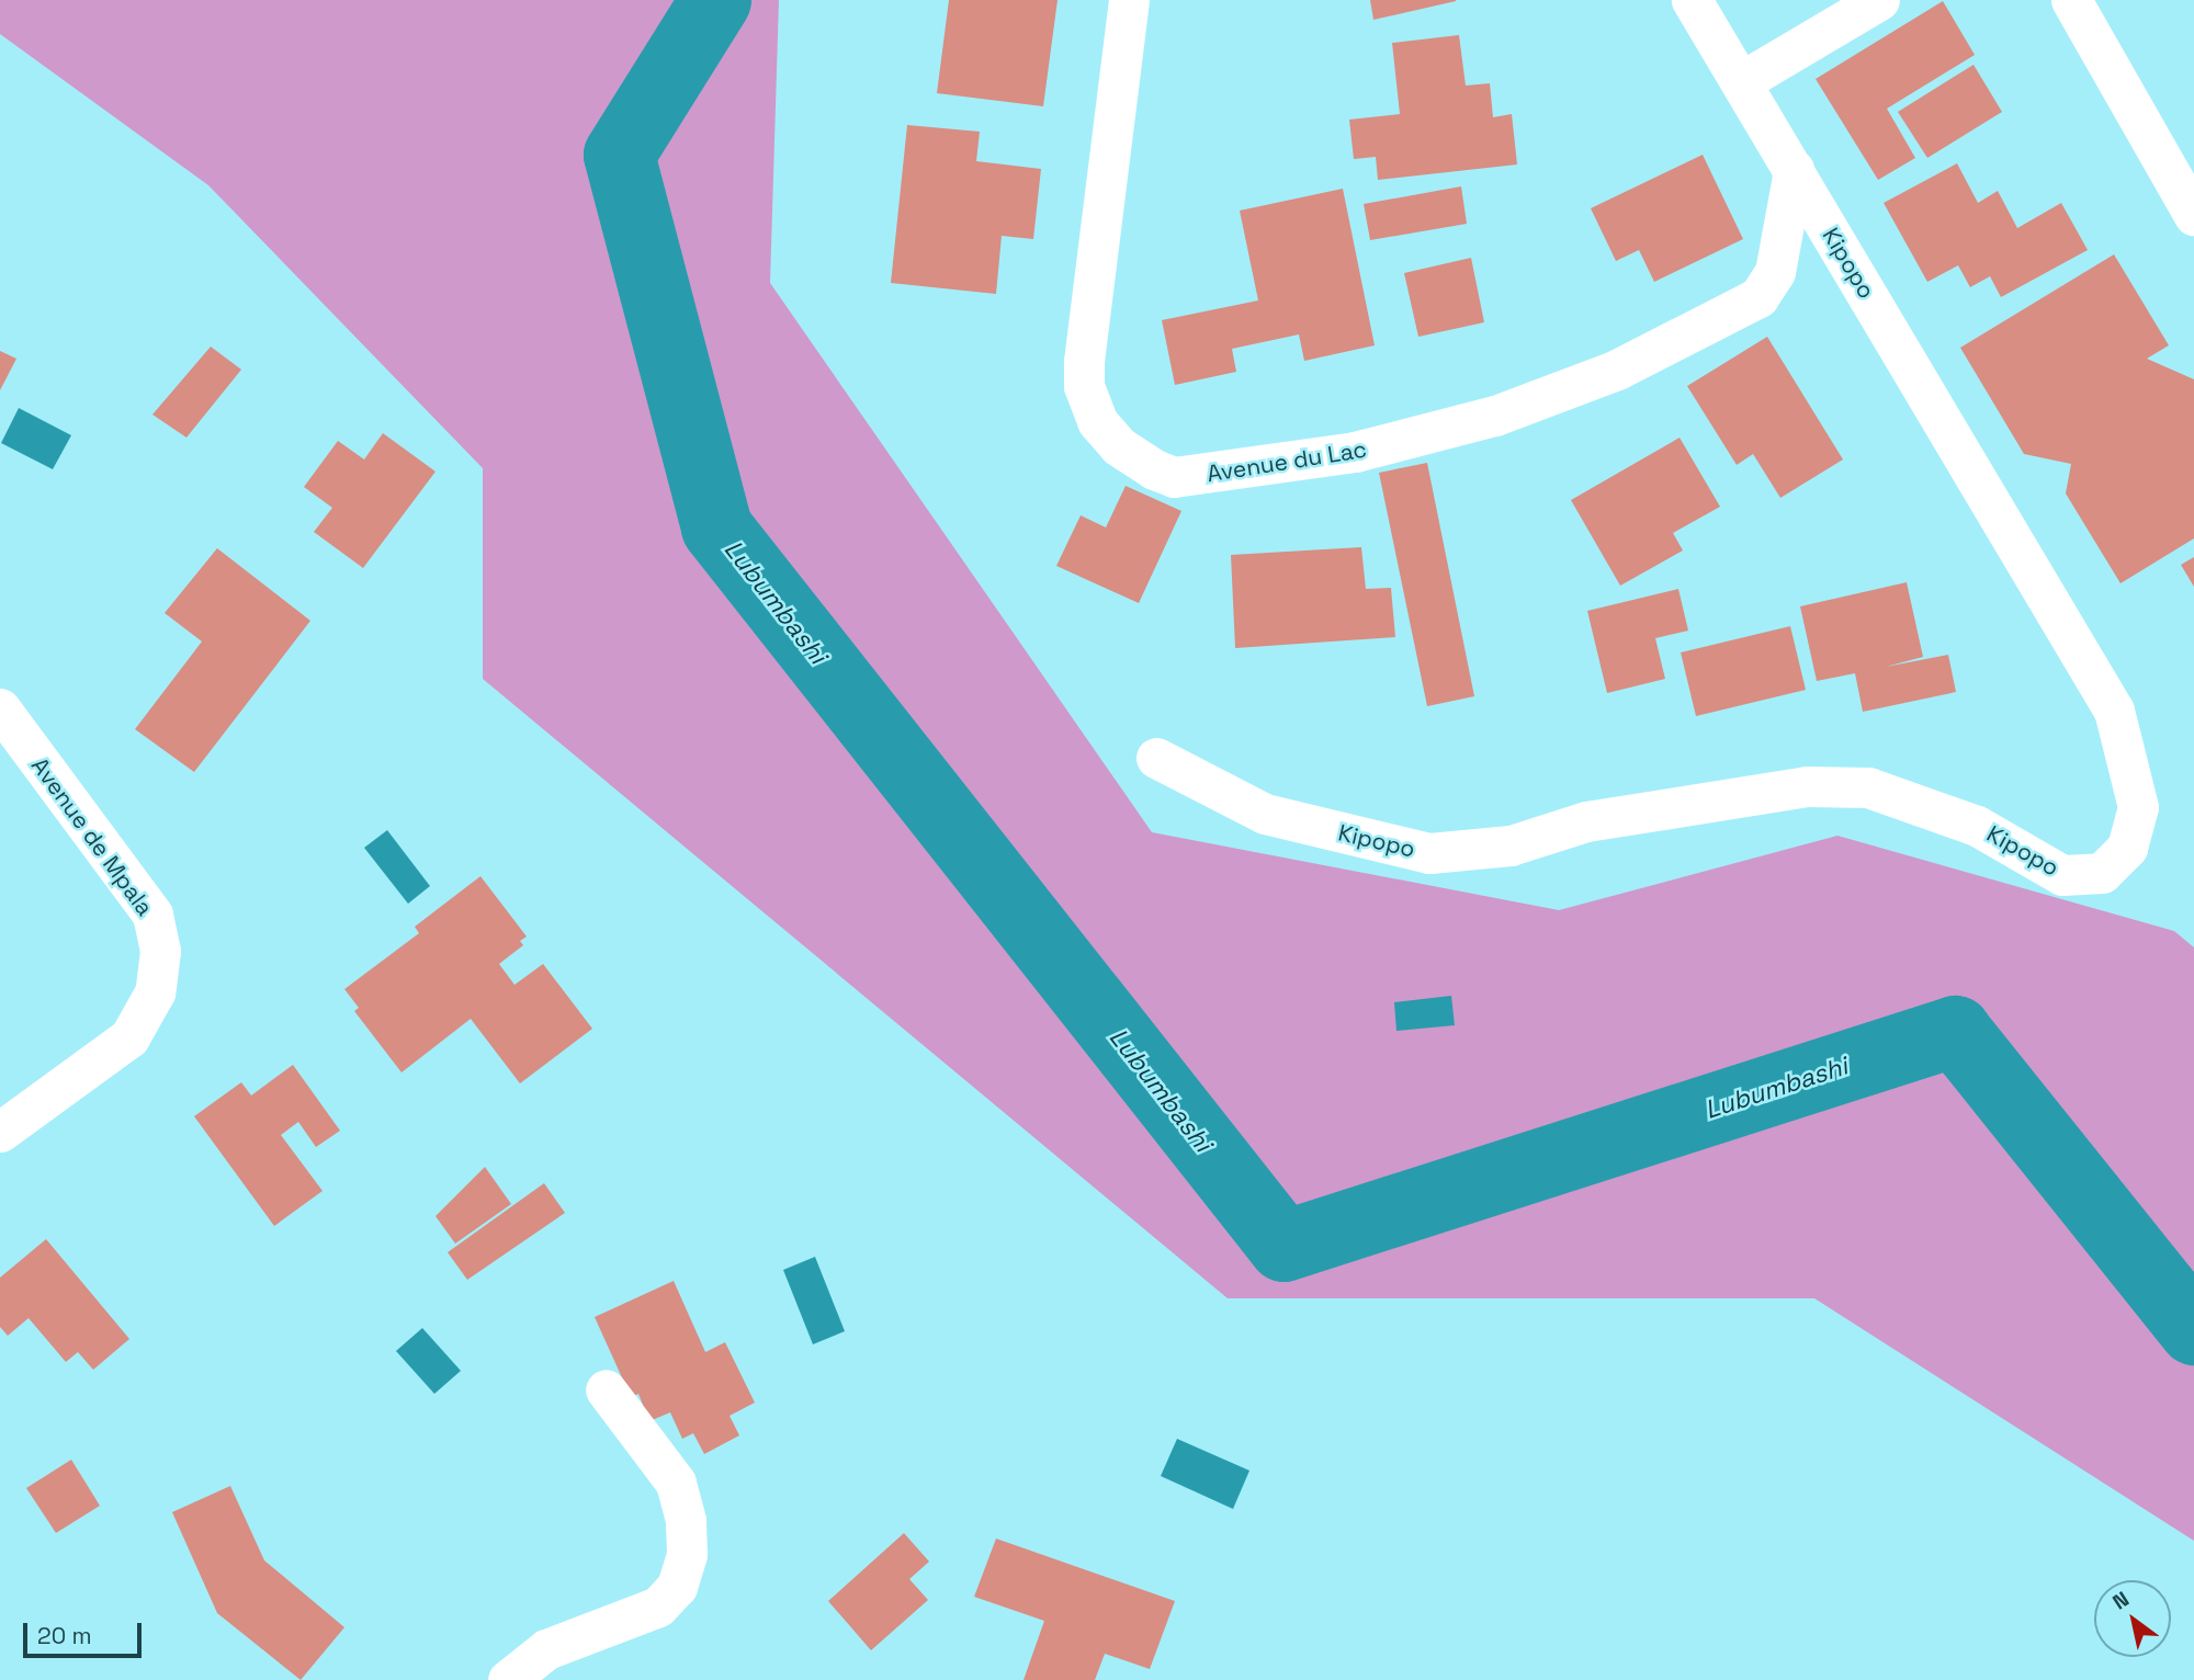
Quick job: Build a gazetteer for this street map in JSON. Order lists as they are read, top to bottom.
{
  "streets": {
    "street": ["Kipopo", "Avenue du Lac", "Avenue de Mpala"]
  },
  "crossings": [
    ["Kipopo", "Avenue du Lac"]
  ],
  "water": ["Lubumbashi"],
  "scale_bar": "20 m",
  "north": "top left"
}
